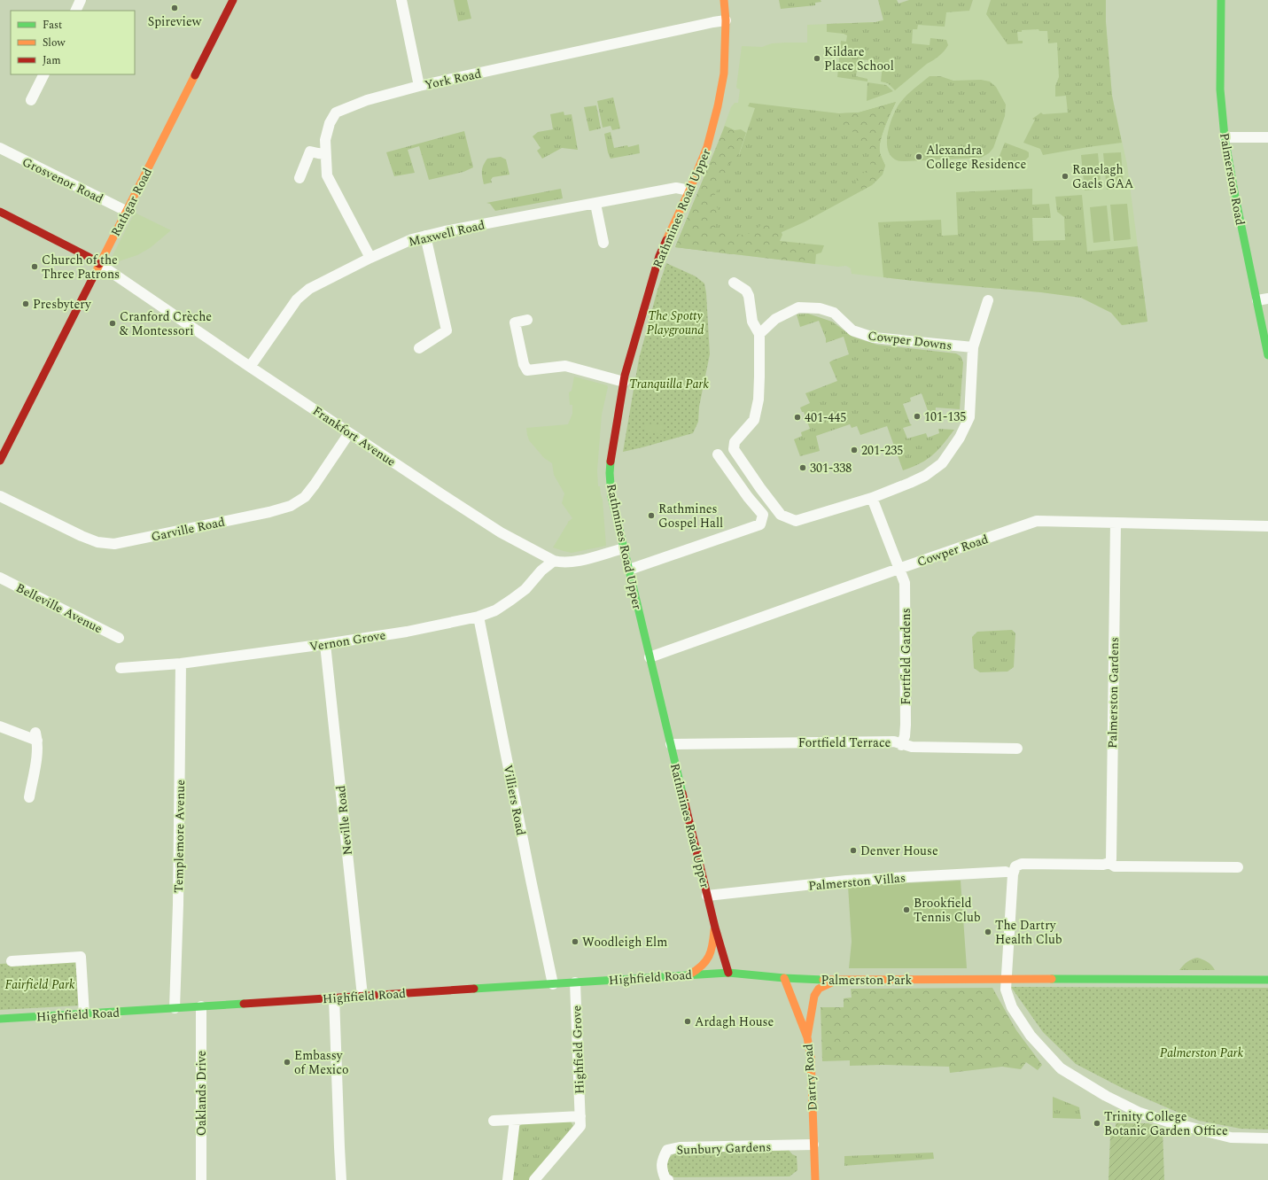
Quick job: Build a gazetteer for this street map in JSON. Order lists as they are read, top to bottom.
{
  "streets": {
    "main road": [
      "Palmerston Road",
      "Rathgar Road",
      "Rathmines Road Upper",
      "Highfield Road",
      "Palmerston Park",
      "Dartry Road"
    ],
    "street": [
      "York Road",
      "Grosvenor Road",
      "Maxwell Road",
      "Cowper Downs",
      "Frankfort Avenue",
      "Garville Road",
      "Cowper Road",
      "Belleville Avenue",
      "Vernon Grove",
      "Fortfield Gardens",
      "Palmerston Gardens",
      "Fortfield Terrace",
      "Villiers Road",
      "Neville Road",
      "Templemore Avenue",
      "Palmerston Villas",
      "Highfield Grove",
      "Oaklands Drive",
      "Sunbury Gardens"
    ]
  },
  "crossings": [
    ["York Road", "Rathmines Road Upper"],
    ["York Road", "Maxwell Road"],
    ["Grosvenor Road", "Rathgar Road"],
    ["Rathgar Road", "Frankfort Avenue"],
    ["Rathmines Road Upper", "Maxwell Road"],
    ["Rathmines Road Upper", "Frankfort Avenue"],
    ["Rathmines Road Upper", "Cowper Road"],
    ["Rathmines Road Upper", "Fortfield Terrace"],
    ["Rathmines Road Upper", "Palmerston Villas"],
    ["Rathmines Road Upper", "Highfield Road"],
    ["Rathmines Road Upper", "Palmerston Park"],
    ["Maxwell Road", "Frankfort Avenue"],
    ["Frankfort Avenue", "Garville Road"],
    ["Frankfort Avenue", "Vernon Grove"],
    ["Cowper Road", "Fortfield Gardens"],
    ["Cowper Road", "Palmerston Gardens"],
    ["Vernon Grove", "Villiers Road"],
    ["Vernon Grove", "Neville Road"],
    ["Vernon Grove", "Templemore Avenue"],
    ["Fortfield Gardens", "Fortfield Terrace"],
    ["Villiers Road", "Highfield Road"],
    ["Neville Road", "Highfield Road"],
    ["Templemore Avenue", "Highfield Road"],
    ["Highfield Road", "Palmerston Park"],
    ["Highfield Road", "Highfield Grove"],
    ["Highfield Road", "Oaklands Drive"],
    ["Palmerston Park", "Dartry Road"],
    ["Dartry Road", "Sunbury Gardens"]
  ],
  "parks": [
    "The Spotty Playground",
    "Tranquilla Park",
    "Fairfield Park",
    "Palmerston Park"
  ],
  "places": [
    "Spireview",
    "Kildare Place School",
    "Alexandra College Residence",
    "Ranelagh Gaels GAA",
    "Church of the Three Patrons",
    "Presbytery",
    "Cranford Crèche & Montessori",
    "101-135",
    "401-445",
    "201-235",
    "301-338",
    "Rathmines Gospel Hall",
    "Denver House",
    "Brookfield Tennis Club",
    "The Dartry Health Club",
    "Woodleigh Elm",
    "Ardagh House",
    "Embassy of Mexico",
    "Trinity College Botanic Garden Office"
  ],
  "legend": ["Fast", "Slow", "Jam"]
}
